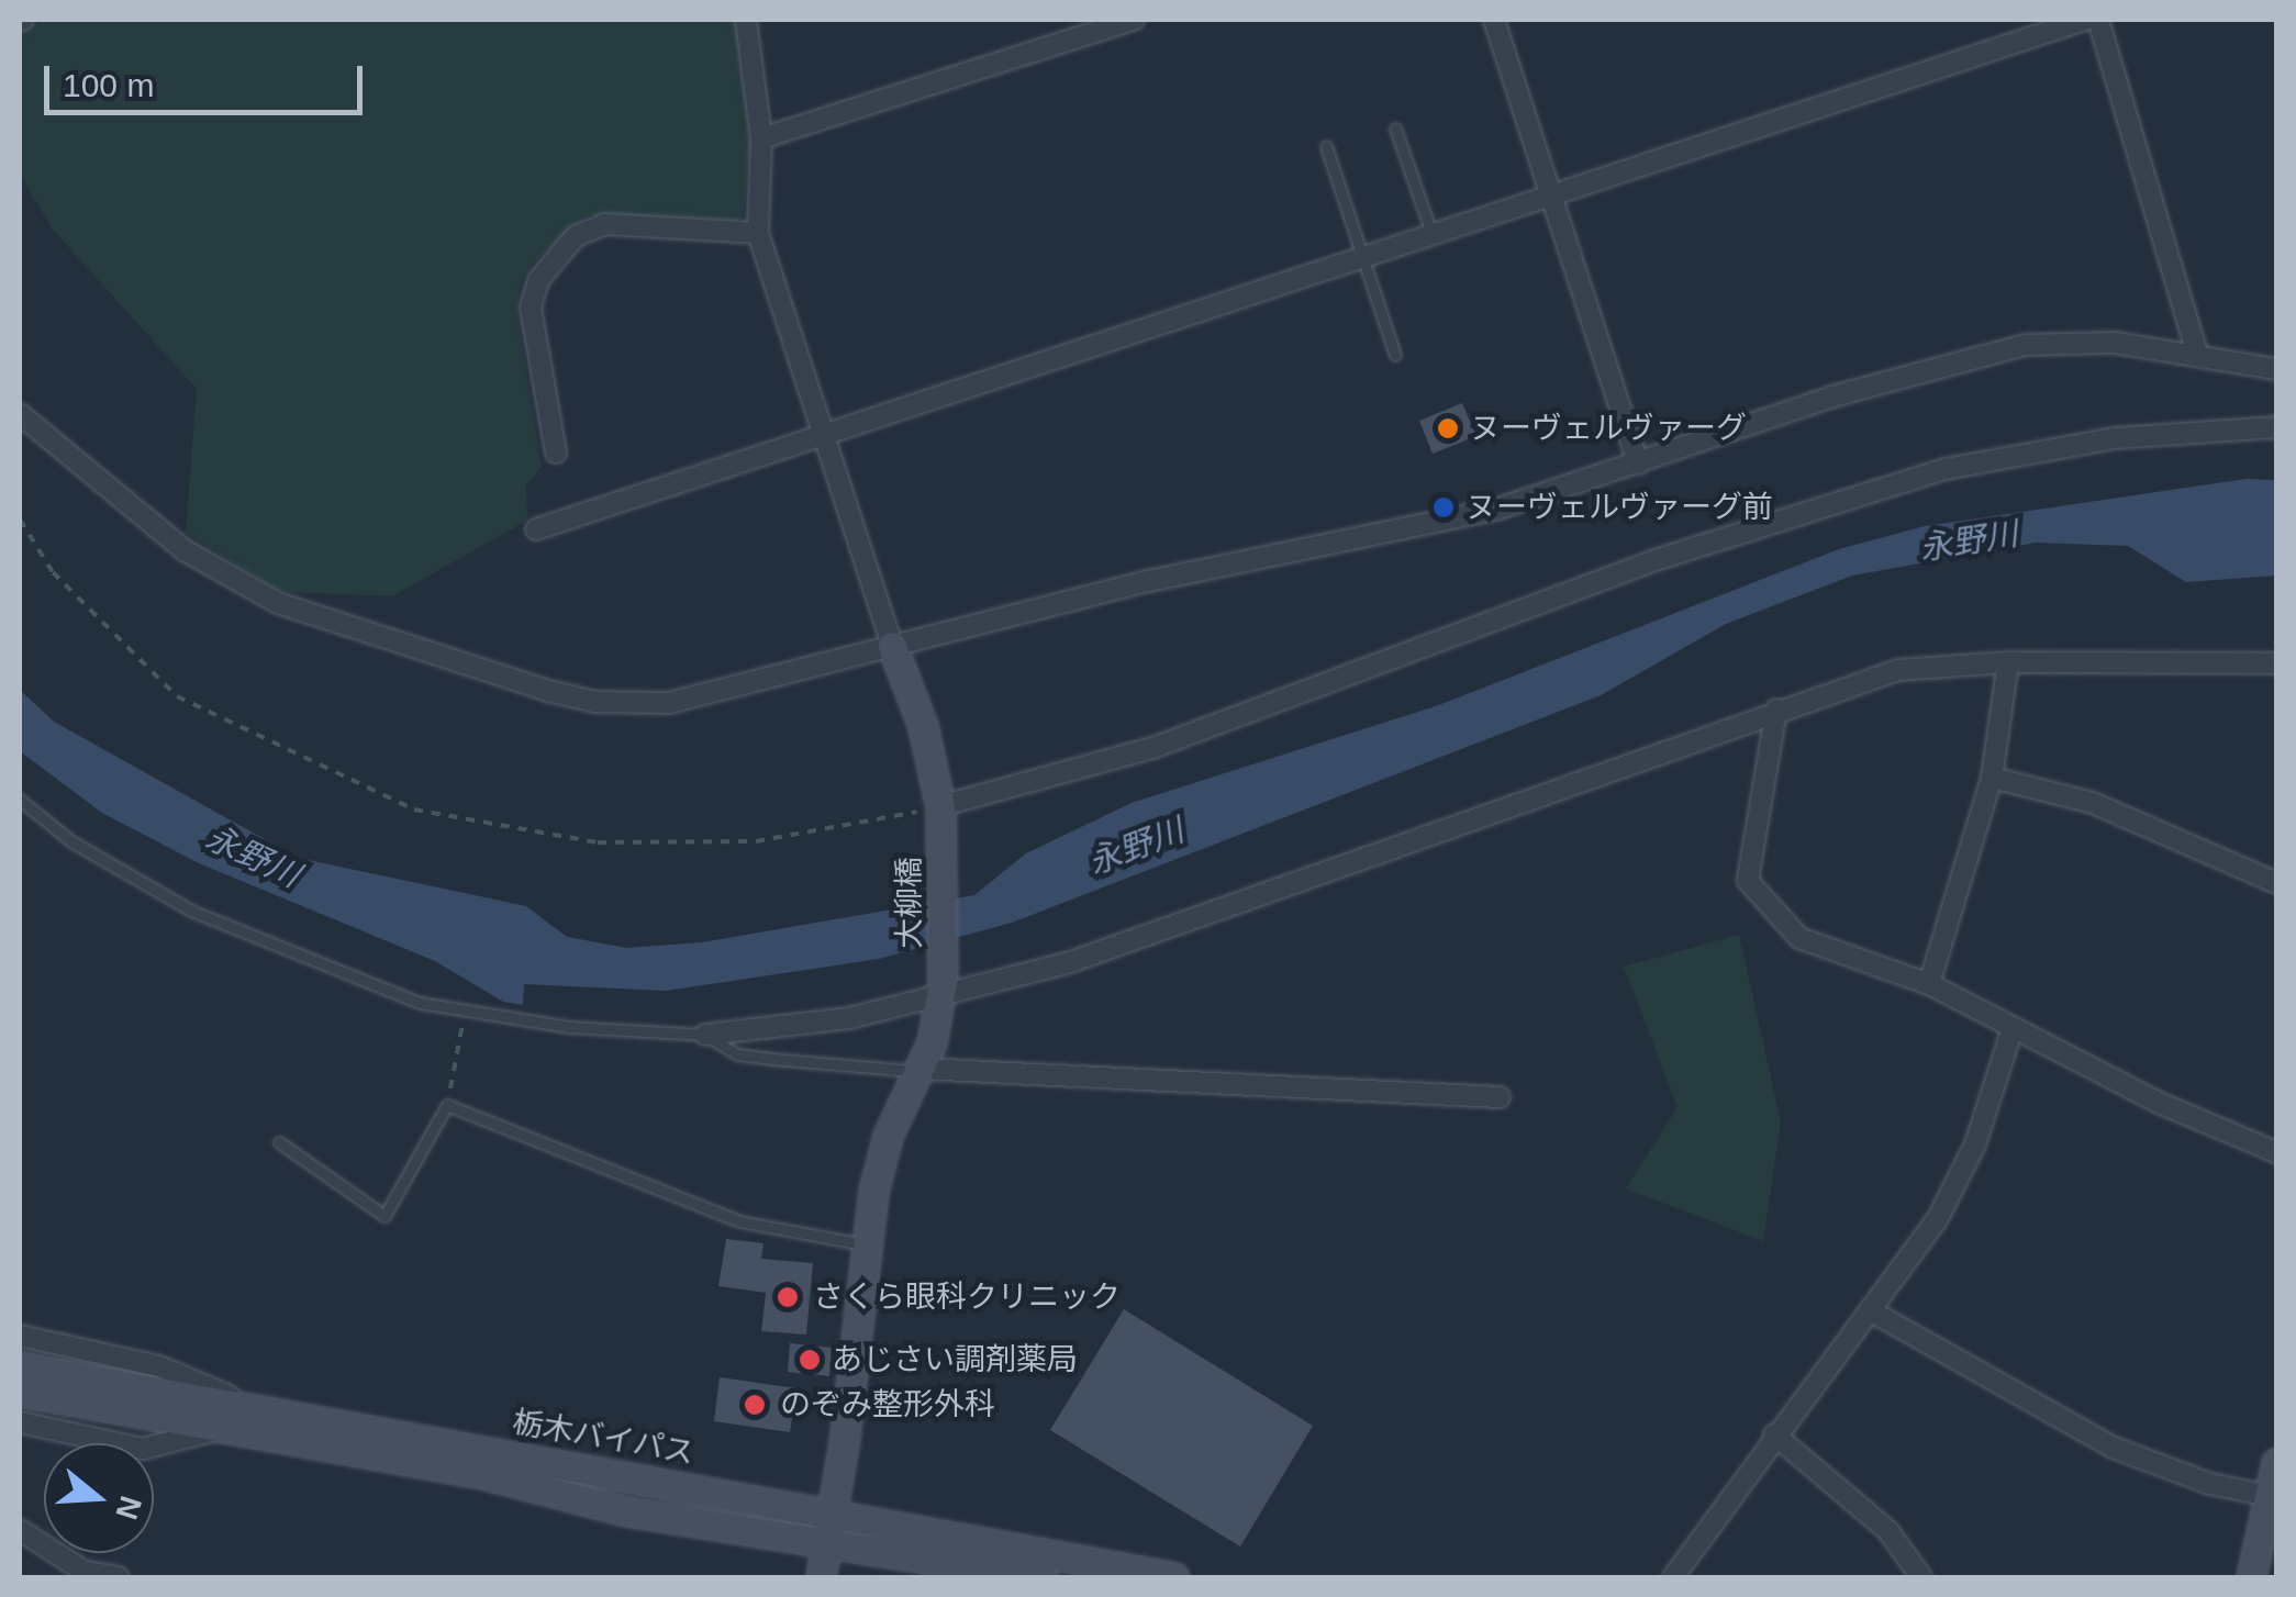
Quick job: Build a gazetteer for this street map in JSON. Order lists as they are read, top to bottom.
{
  "streets": {
    "main road": ["大柳橋", "栃木バイパス"]
  },
  "crossings": [
    ["大柳橋", "栃木バイパス"]
  ],
  "water": ["永野川"],
  "places": [
    "ヌーヴェルヴァーグ",
    "ヌーヴェルヴァーグ前",
    "さくら眼科クリニック",
    "あじさい調剤薬局",
    "のぞみ整形外科"
  ],
  "scale_bar": "100 m",
  "north": "right"
}
